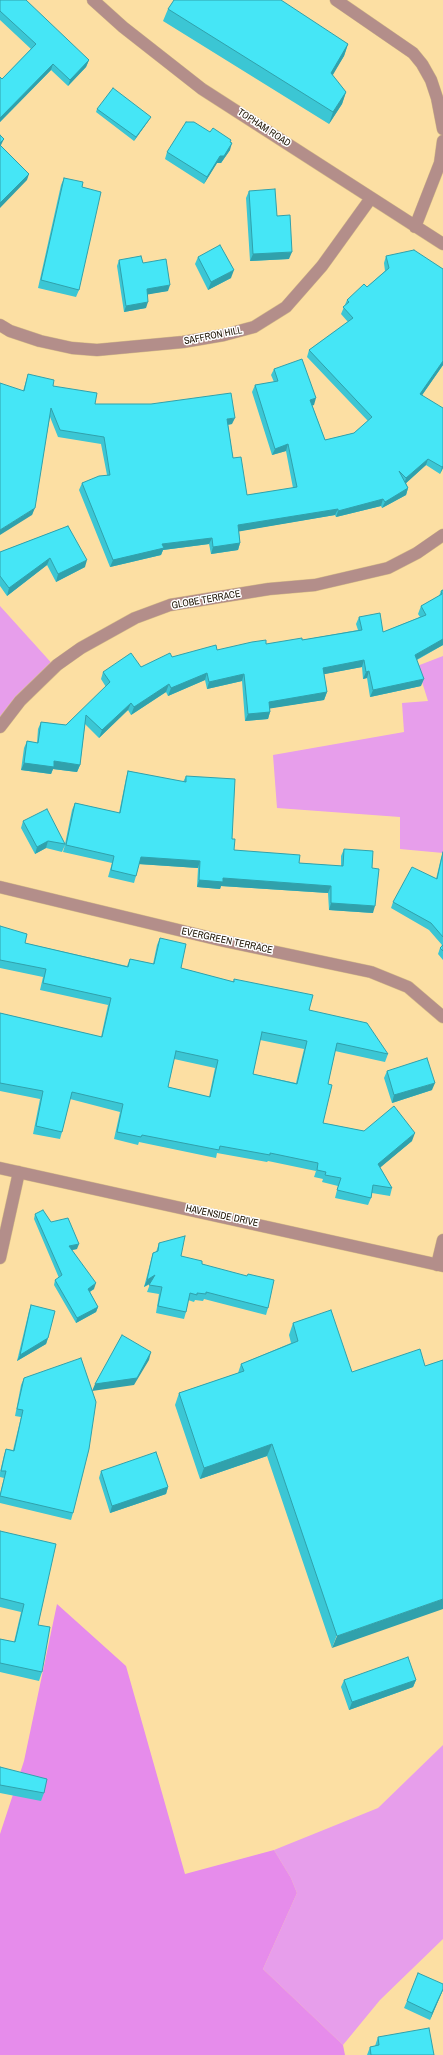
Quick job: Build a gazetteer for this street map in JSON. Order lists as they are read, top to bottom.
{
  "streets": {
    "street": [
      "TOPHAM ROAD",
      "SAFFRON HILL",
      "GLOBE TERRACE",
      "EVERGREEN TERRACE",
      "HAVENSIDE DRIVE"
    ]
  },
  "crossings": [
    ["TOPHAM ROAD", "SAFFRON HILL"]
  ]
}
